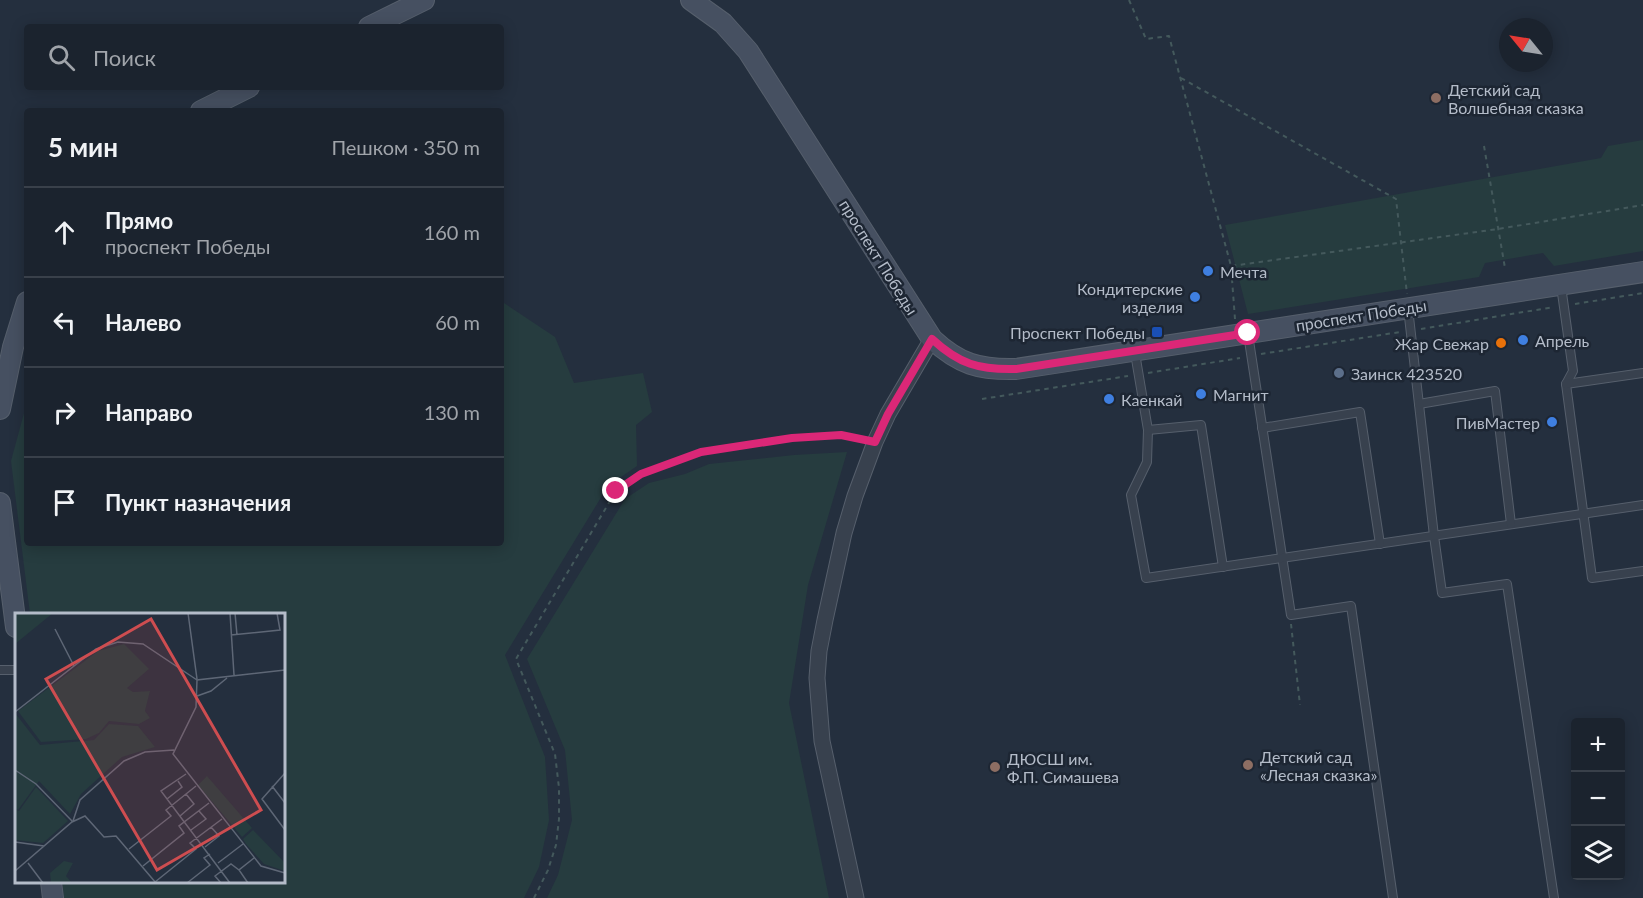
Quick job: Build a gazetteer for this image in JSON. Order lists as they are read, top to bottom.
{
  "streets": {
    "main road": ["проспект Победы"]
  },
  "places": {
    "other": [
      "Детский сад Волшебная сказка",
      "Мечта",
      "Кондитерские изделия",
      "Апрель",
      "Жар Свежар",
      "Заинск 423520",
      "Магнит",
      "Каенкай",
      "ПивМастер",
      "Детский сад «Лесная сказка»",
      "ДЮСШ им. Ф.П. Симашева"
    ],
    "transit": ["Проспект Победы"]
  },
  "north": "top left",
  "page": {
    "search": "Поиск",
    "heading": ["5 мин", "Пешком · 350 m"],
    "list": [
      ["Прямо", "проспект Победы", "160 m"],
      ["Налево", "60 m"],
      ["Направо", "130 m"],
      "Пункт назначения"
    ],
    "map_buttons": ["+", "−"]
  }
}
